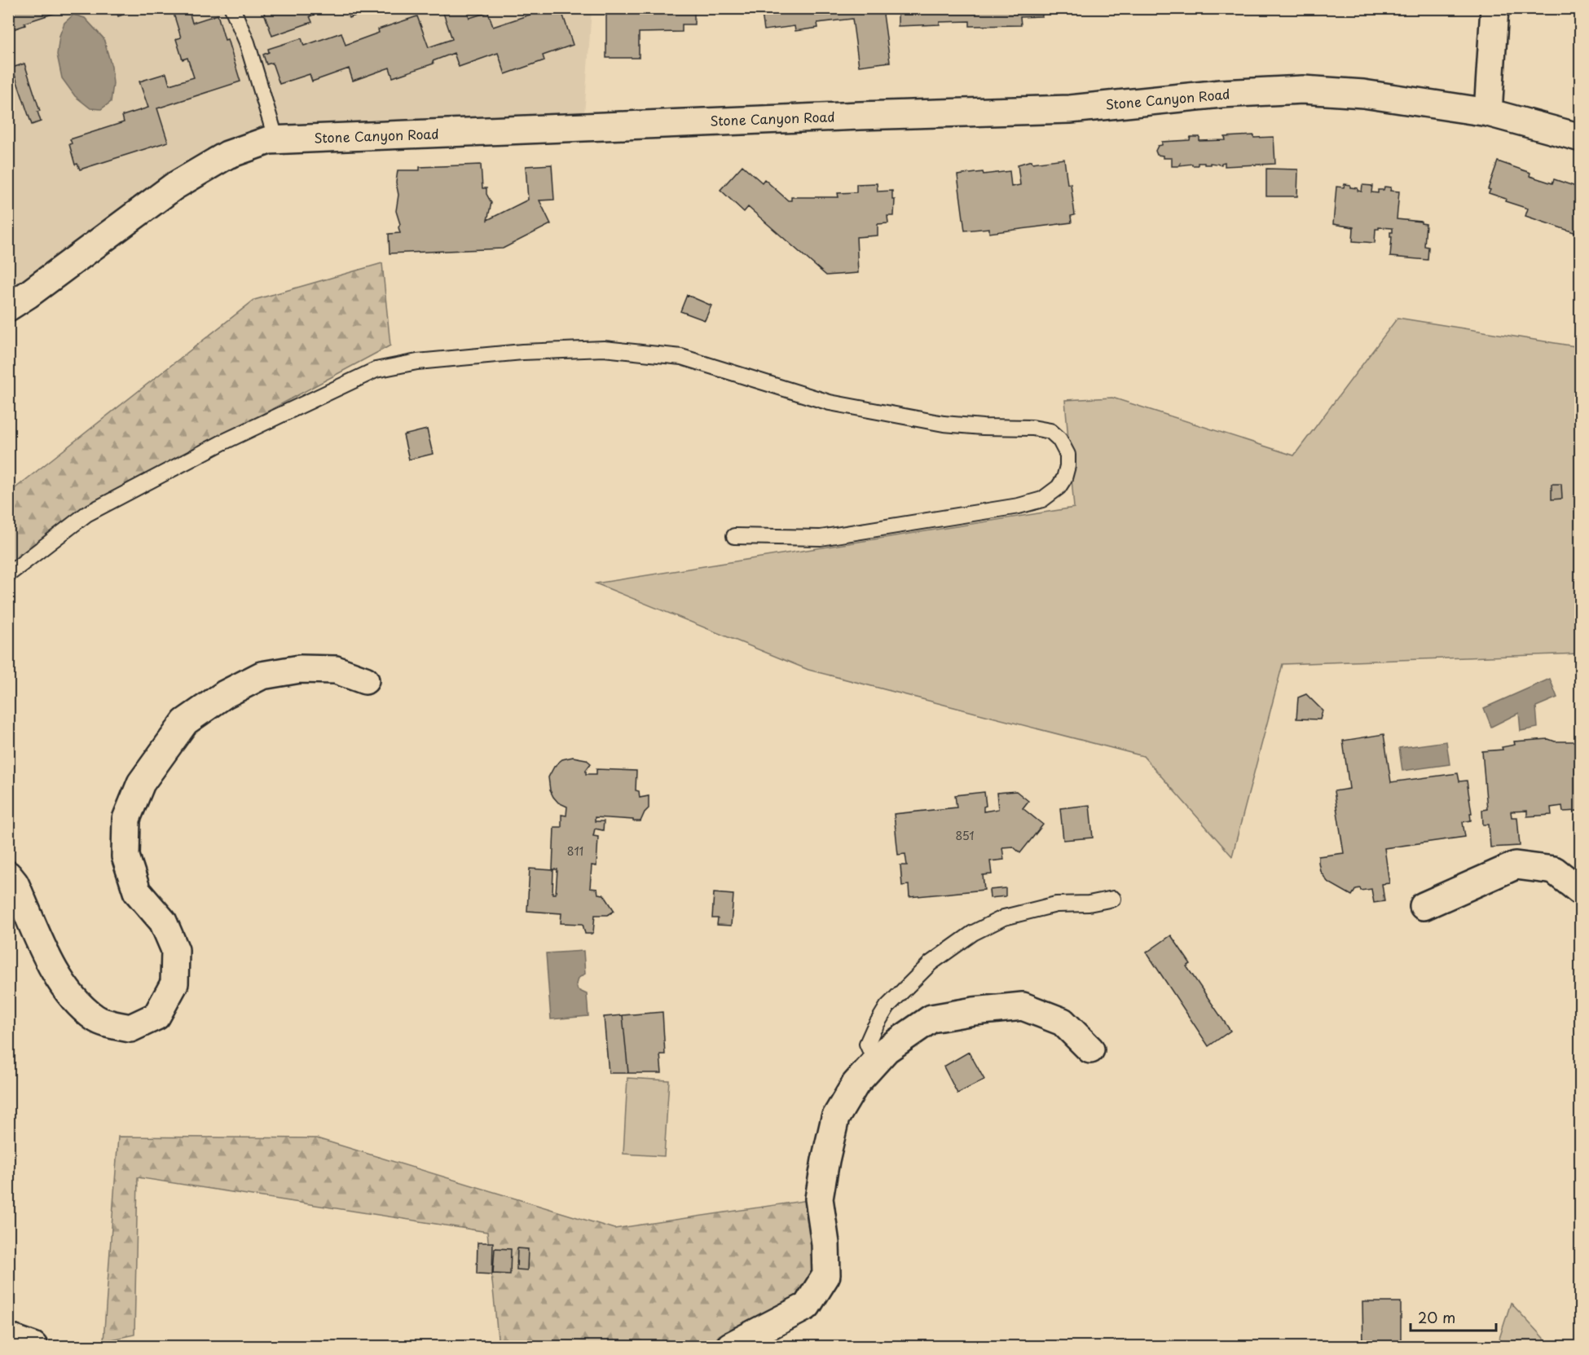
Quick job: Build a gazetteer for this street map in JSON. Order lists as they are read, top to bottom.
{
  "streets": {
    "street": ["Stone Canyon Road"]
  },
  "house_numbers": ["851", "811"],
  "scale_bar": "20 m"
}
